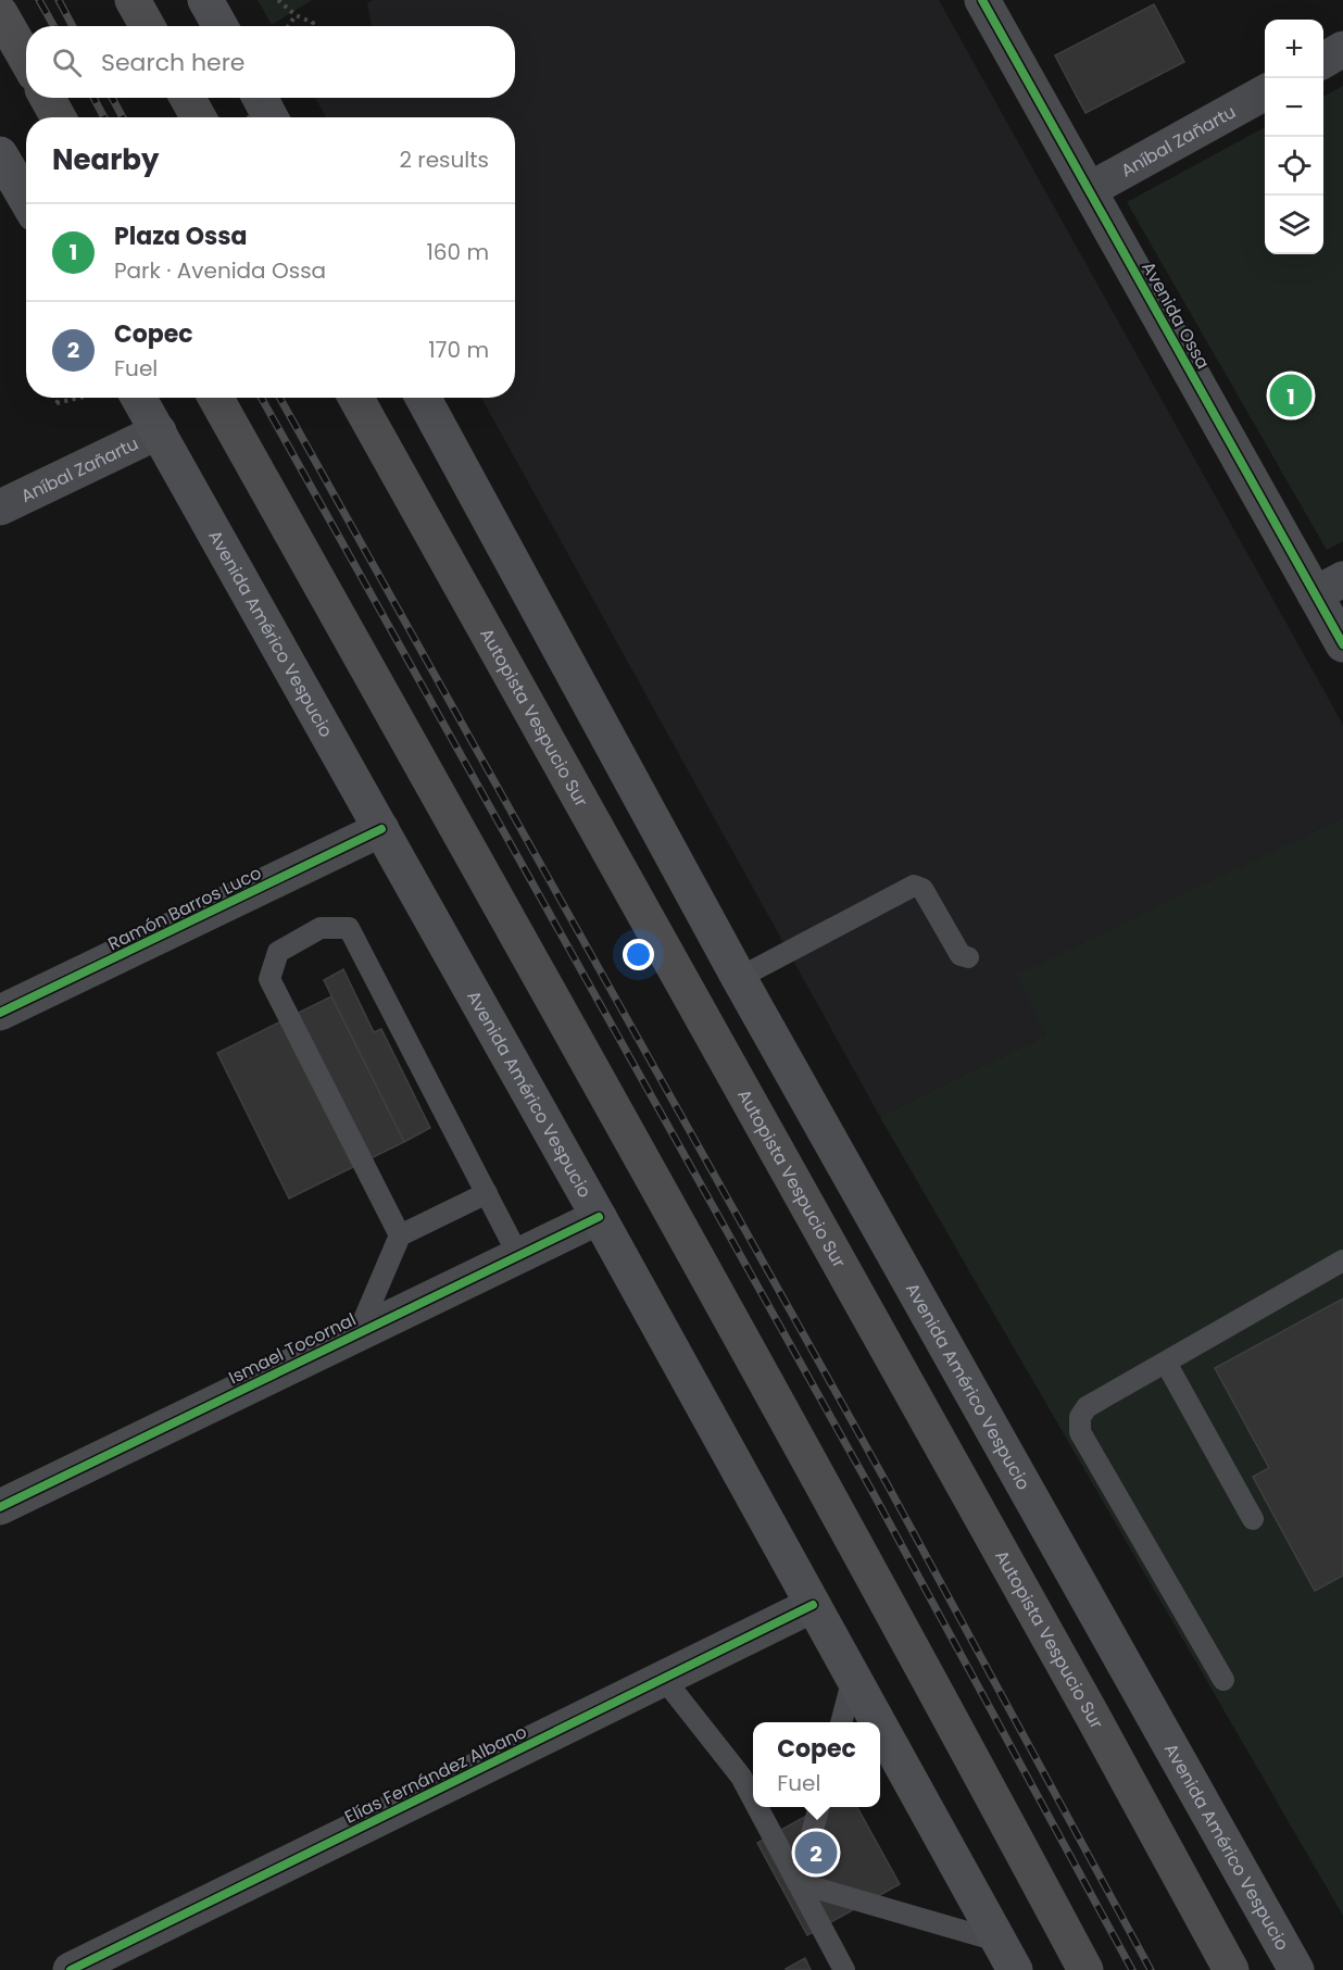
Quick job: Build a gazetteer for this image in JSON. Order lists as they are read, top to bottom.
{
  "streets": {
    "highway": ["Autopista Vespucio Sur"],
    "main road": ["Avenida Américo Vespucio"],
    "street": [
      "Aníbal Zañartu",
      "Avenida Ossa",
      "Ramón Barros Luco",
      "Ismael Tocornal",
      "Elías Fernández Albano"
    ]
  },
  "crossings": [
    ["Aníbal Zañartu", "Avenida Ossa"],
    ["Aníbal Zañartu", "Avenida Américo Vespucio"],
    ["Avenida Américo Vespucio", "Ramón Barros Luco"],
    ["Avenida Américo Vespucio", "Ismael Tocornal"],
    ["Avenida Américo Vespucio", "Elías Fernández Albano"]
  ],
  "page": {
    "map_buttons": ["+", "−"],
    "search": "Search here",
    "heading": ["Nearby", "2 results"],
    "list": [
      {
        "mark": "1",
        "name": "Plaza Ossa",
        "note": "Park · Avenida Ossa",
        "value": "160 m"
      },
      {
        "mark": "2",
        "name": "Copec",
        "note": "Fuel",
        "value": "170 m"
      }
    ],
    "pins": ["1", "2"],
    "popup": ["Copec", "Fuel"]
  }
}
